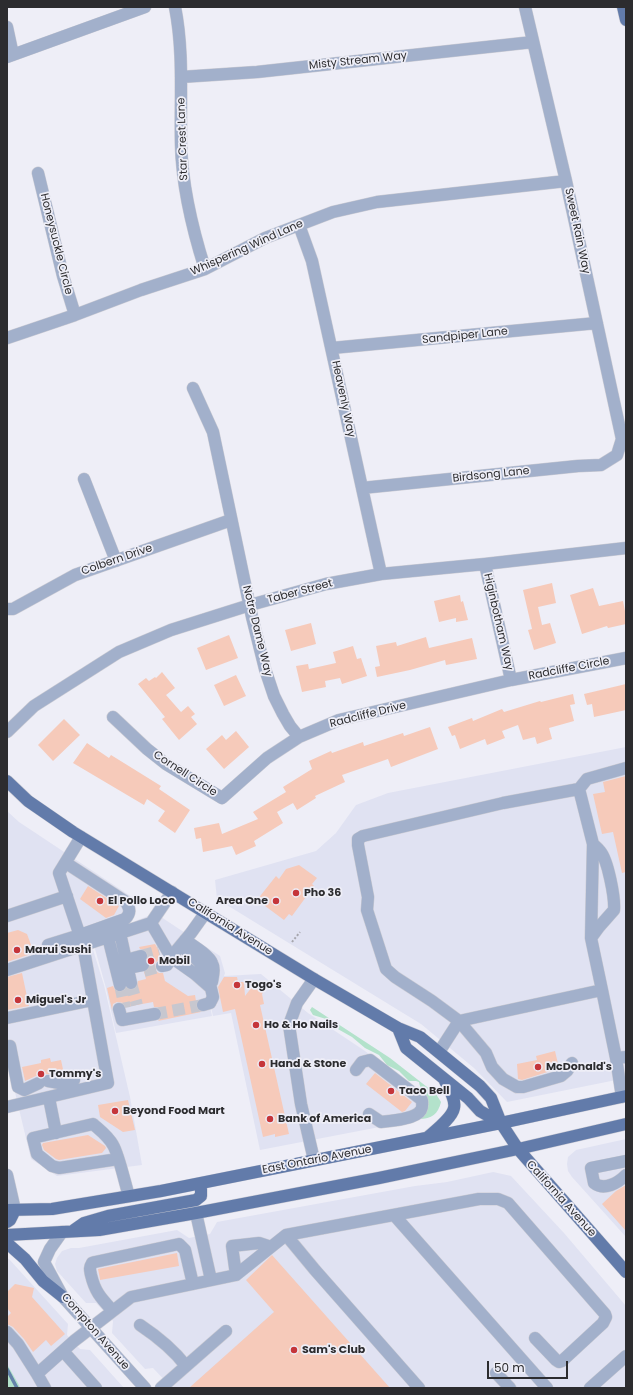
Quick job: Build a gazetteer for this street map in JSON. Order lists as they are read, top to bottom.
{
  "streets": {
    "main road": ["California Avenue", "East Ontario Avenue"],
    "street": [
      "Misty Stream Way",
      "Star Crest Lane",
      "Sweet Rain Way",
      "Honeysuckle Circle",
      "Whispering Wind Lane",
      "Sandpiper Lane",
      "Heavenly Way",
      "Birdsong Lane",
      "Colbern Drive",
      "Taber Street",
      "Higinbotham Way",
      "Notre Dame Way",
      "Radcliffe Circle",
      "Radcliffe Drive",
      "Cornell Circle",
      "Compton Avenue"
    ]
  },
  "crossings": [
    ["Misty Stream Way", "Star Crest Lane"],
    ["Misty Stream Way", "Sweet Rain Way"],
    ["Star Crest Lane", "Whispering Wind Lane"],
    ["Sweet Rain Way", "Whispering Wind Lane"],
    ["Sweet Rain Way", "Sandpiper Lane"],
    ["Sweet Rain Way", "Birdsong Lane"],
    ["Honeysuckle Circle", "Whispering Wind Lane"],
    ["Whispering Wind Lane", "Heavenly Way"],
    ["Sandpiper Lane", "Heavenly Way"],
    ["Heavenly Way", "Birdsong Lane"],
    ["Heavenly Way", "Taber Street"],
    ["Colbern Drive", "Notre Dame Way"],
    ["Taber Street", "Higinbotham Way"],
    ["Taber Street", "Notre Dame Way"],
    ["Higinbotham Way", "Radcliffe Circle"],
    ["Higinbotham Way", "Radcliffe Drive"],
    ["Notre Dame Way", "Radcliffe Drive"],
    ["Radcliffe Circle", "Radcliffe Drive"],
    ["Radcliffe Drive", "Cornell Circle"],
    ["California Avenue", "East Ontario Avenue"]
  ],
  "places": [
    "Pho 36",
    "El Pollo Loco",
    "Area One",
    "Marui Sushi",
    "Mobil",
    "Togo's",
    "Miguel's Jr",
    "Ho & Ho Nails",
    "Hand & Stone",
    "McDonald's",
    "Tommy's",
    "Taco Bell",
    "Beyond Food Mart",
    "Bank of America",
    "Sam's Club"
  ],
  "scale_bar": "50 m"
}
